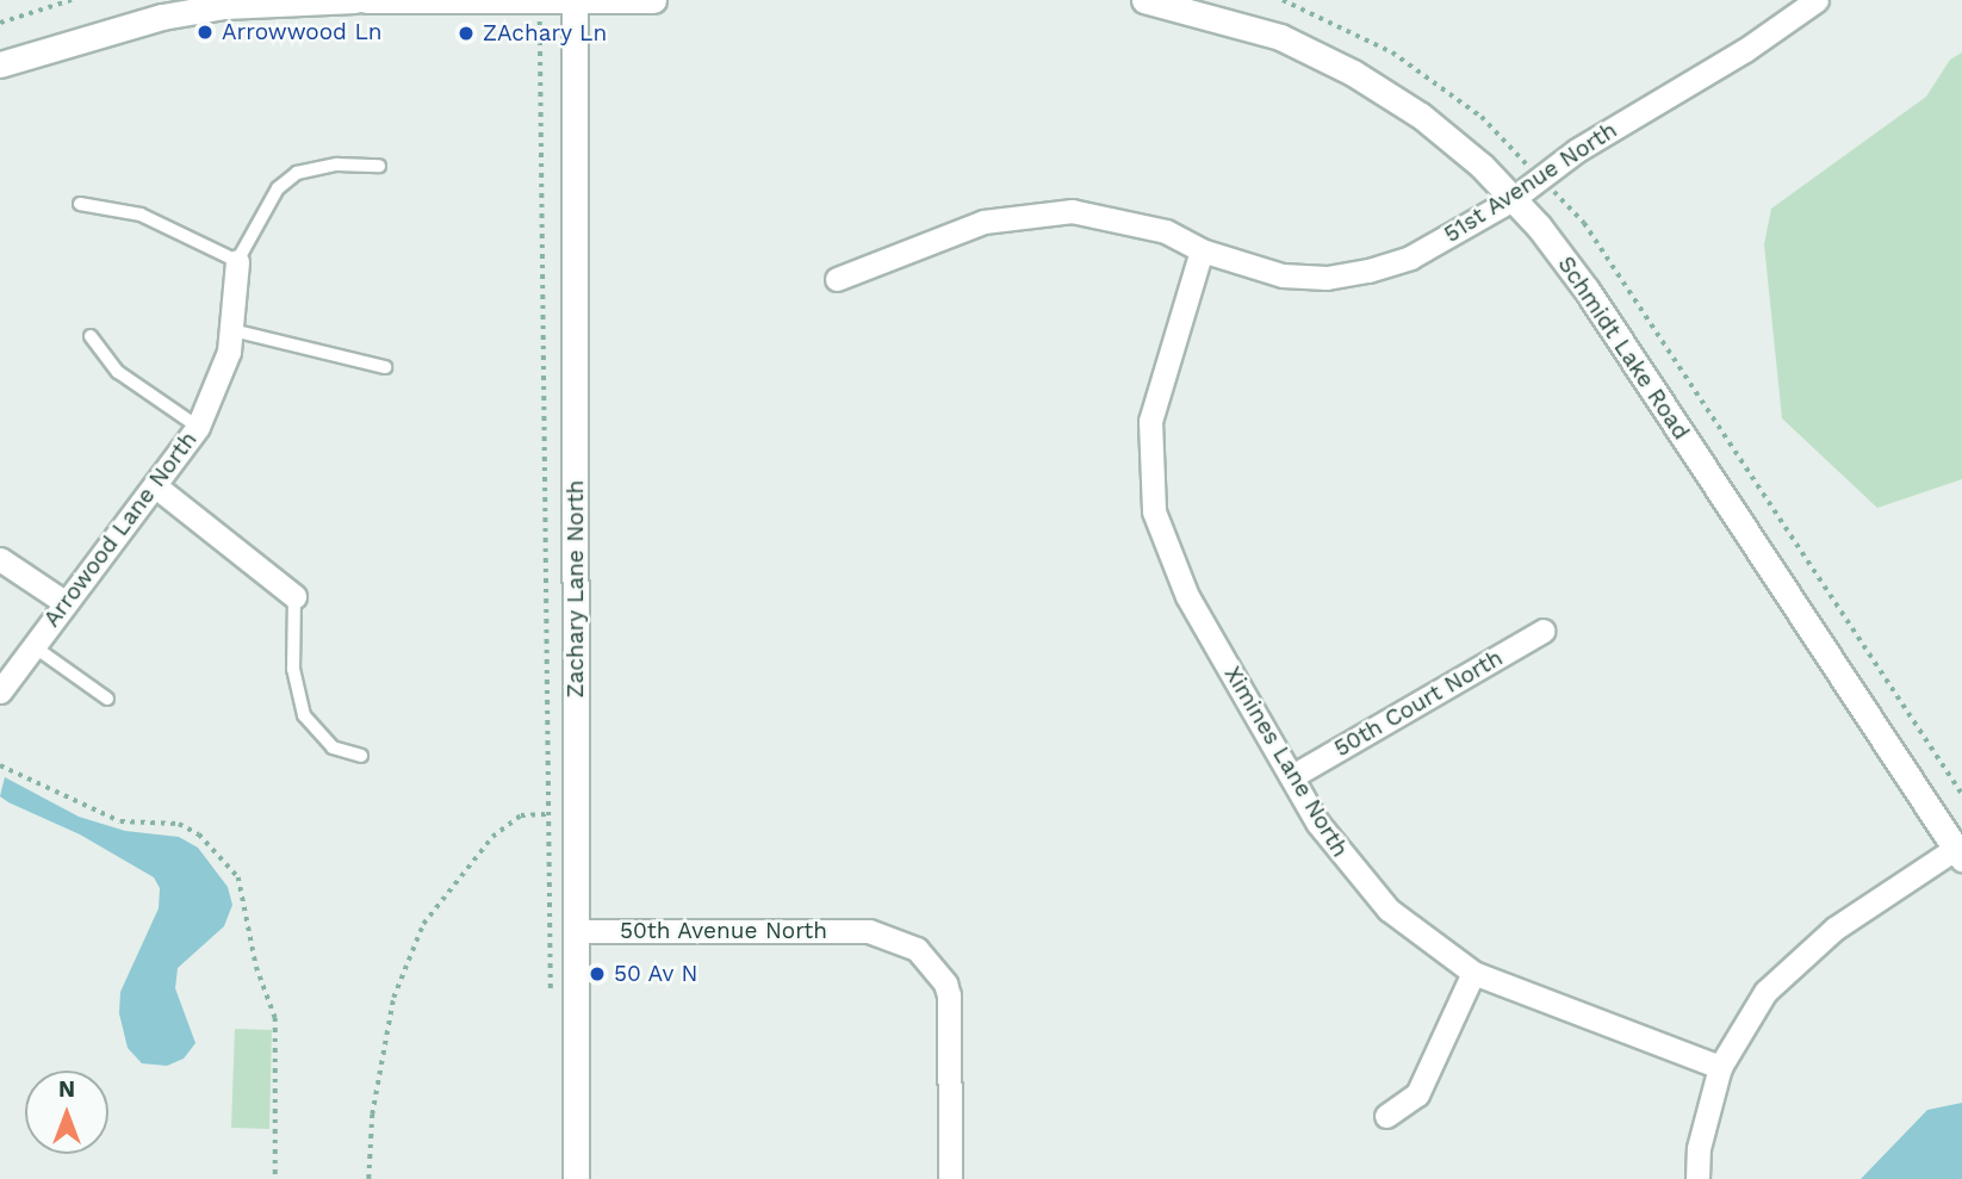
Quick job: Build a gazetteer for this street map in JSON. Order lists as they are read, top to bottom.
{
  "streets": {
    "street": [
      "51st Avenue North",
      "Schmidt Lake Road",
      "Arrowood Lane North",
      "Zachary Lane North",
      "50th Court North",
      "Ximines Lane North",
      "50th Avenue North"
    ]
  },
  "crossings": [
    ["51st Avenue North", "Schmidt Lake Road"],
    ["51st Avenue North", "Ximines Lane North"],
    ["Zachary Lane North", "50th Avenue North"],
    ["50th Court North", "Ximines Lane North"]
  ],
  "places": ["Arrowwood Ln", "ZAchary Ln", "50 Av N"],
  "north": "top"
}
